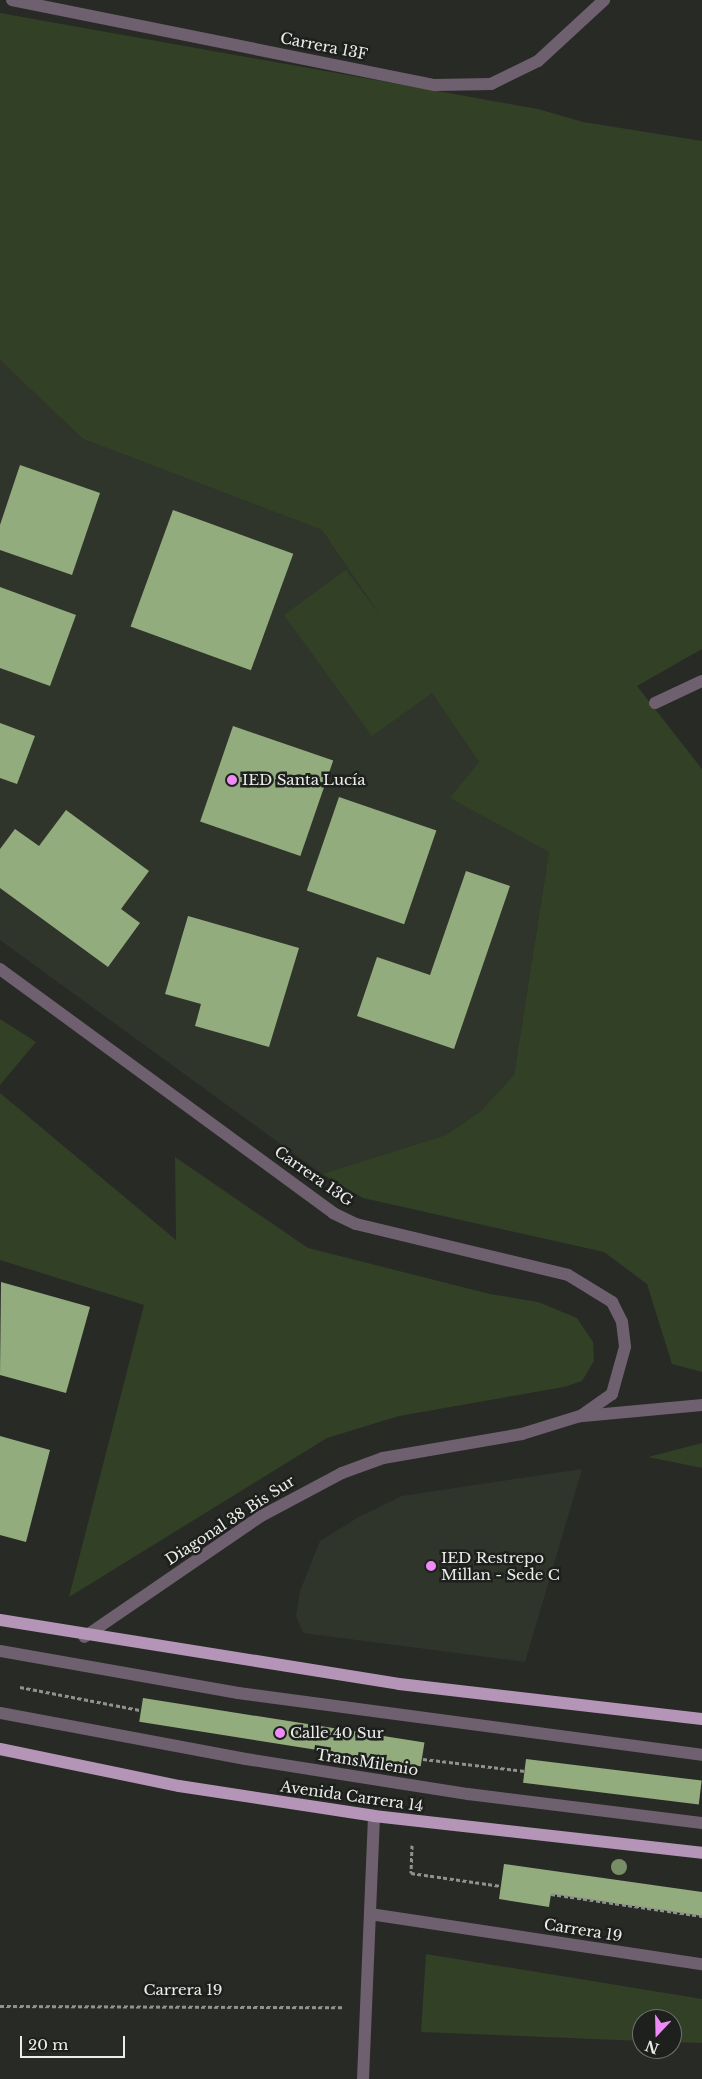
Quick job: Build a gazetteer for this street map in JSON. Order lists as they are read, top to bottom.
{
  "streets": {
    "main road": ["Avenida Carrera 14"],
    "street": [
      "Carrera 13F",
      "Carrera 13G",
      "Diagonal 38 Bis Sur",
      "TransMilenio",
      "Carrera 19"
    ]
  },
  "crossings": [
    ["Carrera 13G", "Diagonal 38 Bis Sur"]
  ],
  "places": ["IED Santa Lucía", "IED Restrepo Millan - Sede C", "Calle 40 Sur"],
  "scale_bar": "20 m",
  "north": "bottom"
}
